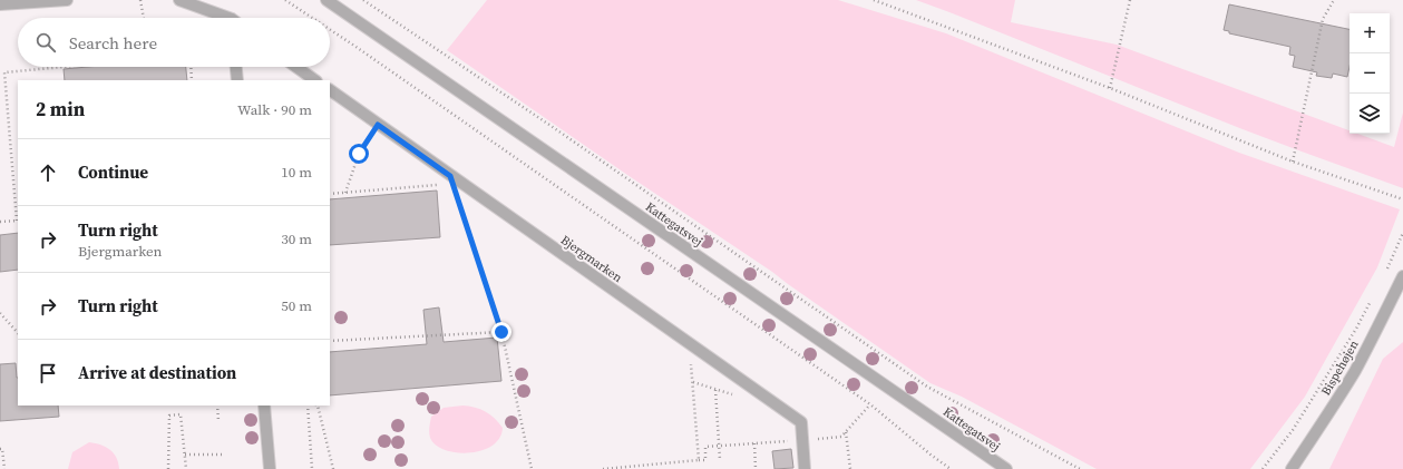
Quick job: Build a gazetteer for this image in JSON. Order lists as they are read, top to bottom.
{
  "streets": {
    "street": ["Kattegatsvej", "Bjergmarken", "Bispehøjen"]
  },
  "page": {
    "map_buttons": ["+", "−"],
    "search": "Search here",
    "heading": ["2 min", "Walk · 90 m"],
    "list": [
      ["Continue", "10 m"],
      ["Turn right", "Bjergmarken", "30 m"],
      ["Turn right", "50 m"],
      "Arrive at destination"
    ]
  }
}
